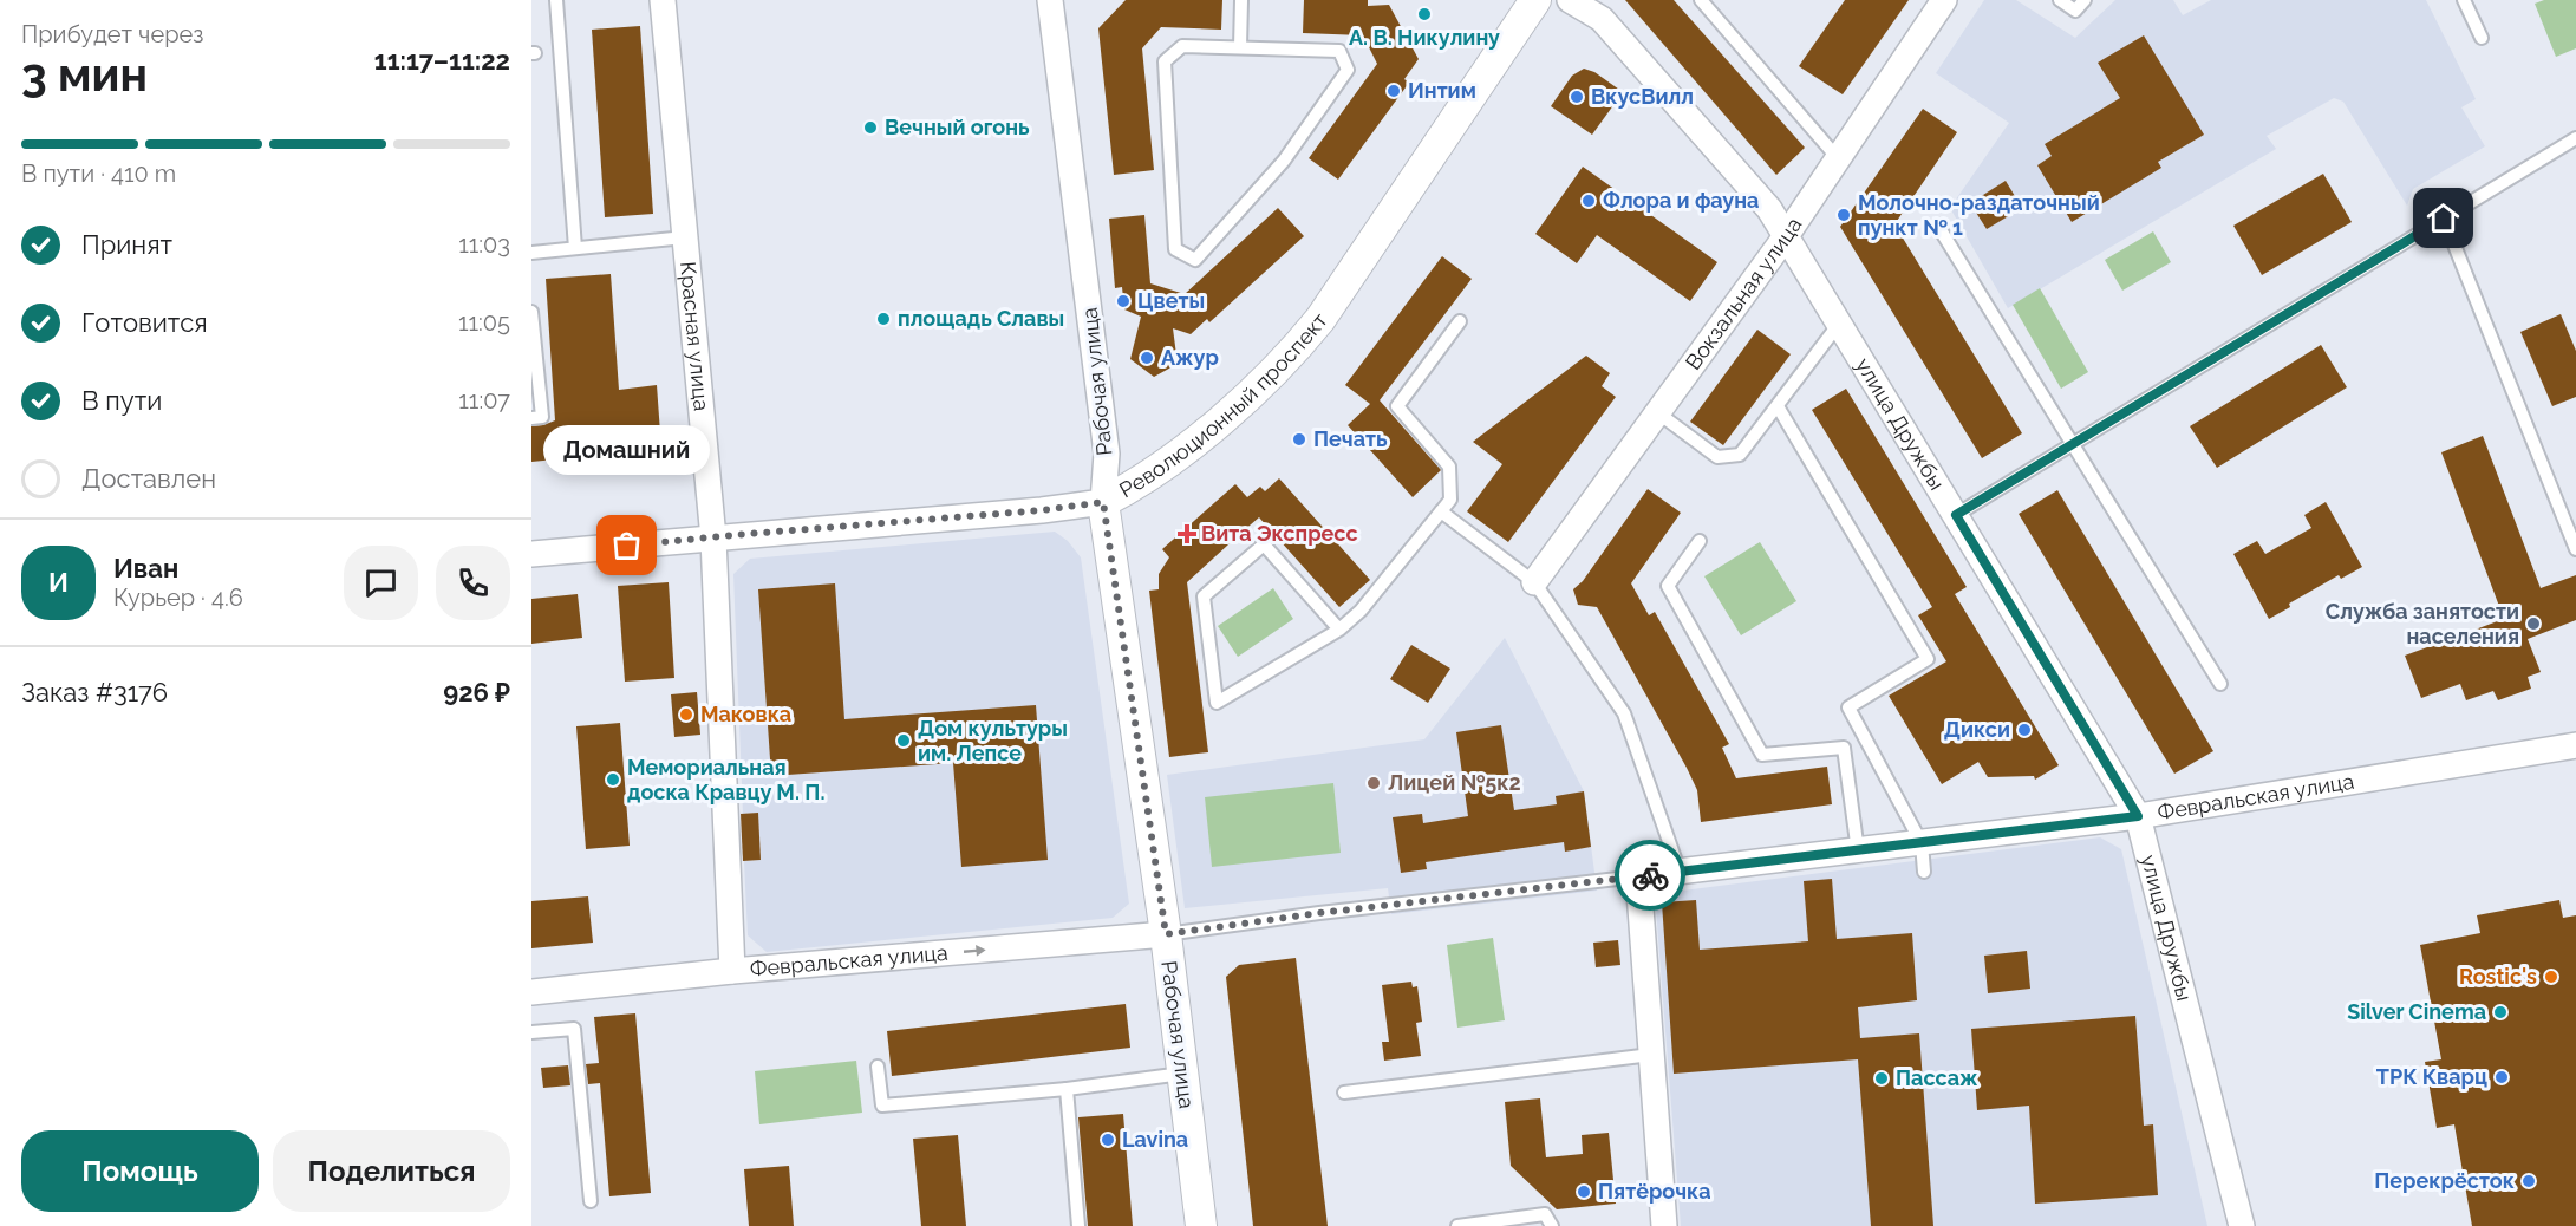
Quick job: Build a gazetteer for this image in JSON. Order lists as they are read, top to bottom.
{
  "streets": {
    "street": [
      "Вокзальная улица",
      "Красная улица",
      "Рабочая улица",
      "Революционный проспект",
      "улица Дружбы",
      "Февральская улица"
    ]
  },
  "crossings": [
    ["Вокзальная улица", "улица Дружбы"],
    ["Красная улица", "Революционный проспект"],
    ["Красная улица", "Февральская улица"],
    ["Рабочая улица", "Революционный проспект"],
    ["Рабочая улица", "Февральская улица"],
    ["улица Дружбы", "Февральская улица"]
  ],
  "places": {
    "other": [
      "А. В. Никулину",
      "Интим",
      "ВкусВилл",
      "Вечный огонь",
      "Флора и фауна",
      "Молочно-раздаточный пункт № 1",
      "Цветы",
      "площадь Славы",
      "Ажур",
      "Печать",
      "Домашний",
      "Служба занятости населения",
      "Маковка",
      "Дикси",
      "Дом культуры им. Лепсе",
      "Мемориальная доска Кравцу М. П.",
      "Лицей №5к2",
      "Rostic's",
      "Silver Cinema",
      "ТРК Кварц",
      "Пассаж",
      "Lavina",
      "Перекрёсток",
      "Пятёрочка"
    ],
    "health": ["Вита Экспресс"]
  },
  "page": {
    "heading": ["3 мин", "Прибудет через", "11:17–11:22"],
    "panel": [
      "Иван",
      "Курьер · 4.6",
      "Заказ #3176",
      "926 ₽"
    ],
    "bar": "В пути · 410 m",
    "list": [
      ["Принят", "11:03"],
      ["Готовится", "11:05"],
      ["В пути", "11:07"],
      "Доставлен"
    ],
    "bubble": "Домашний",
    "round": "И",
    "buttons": ["Помощь", "Поделиться"]
  }
}
